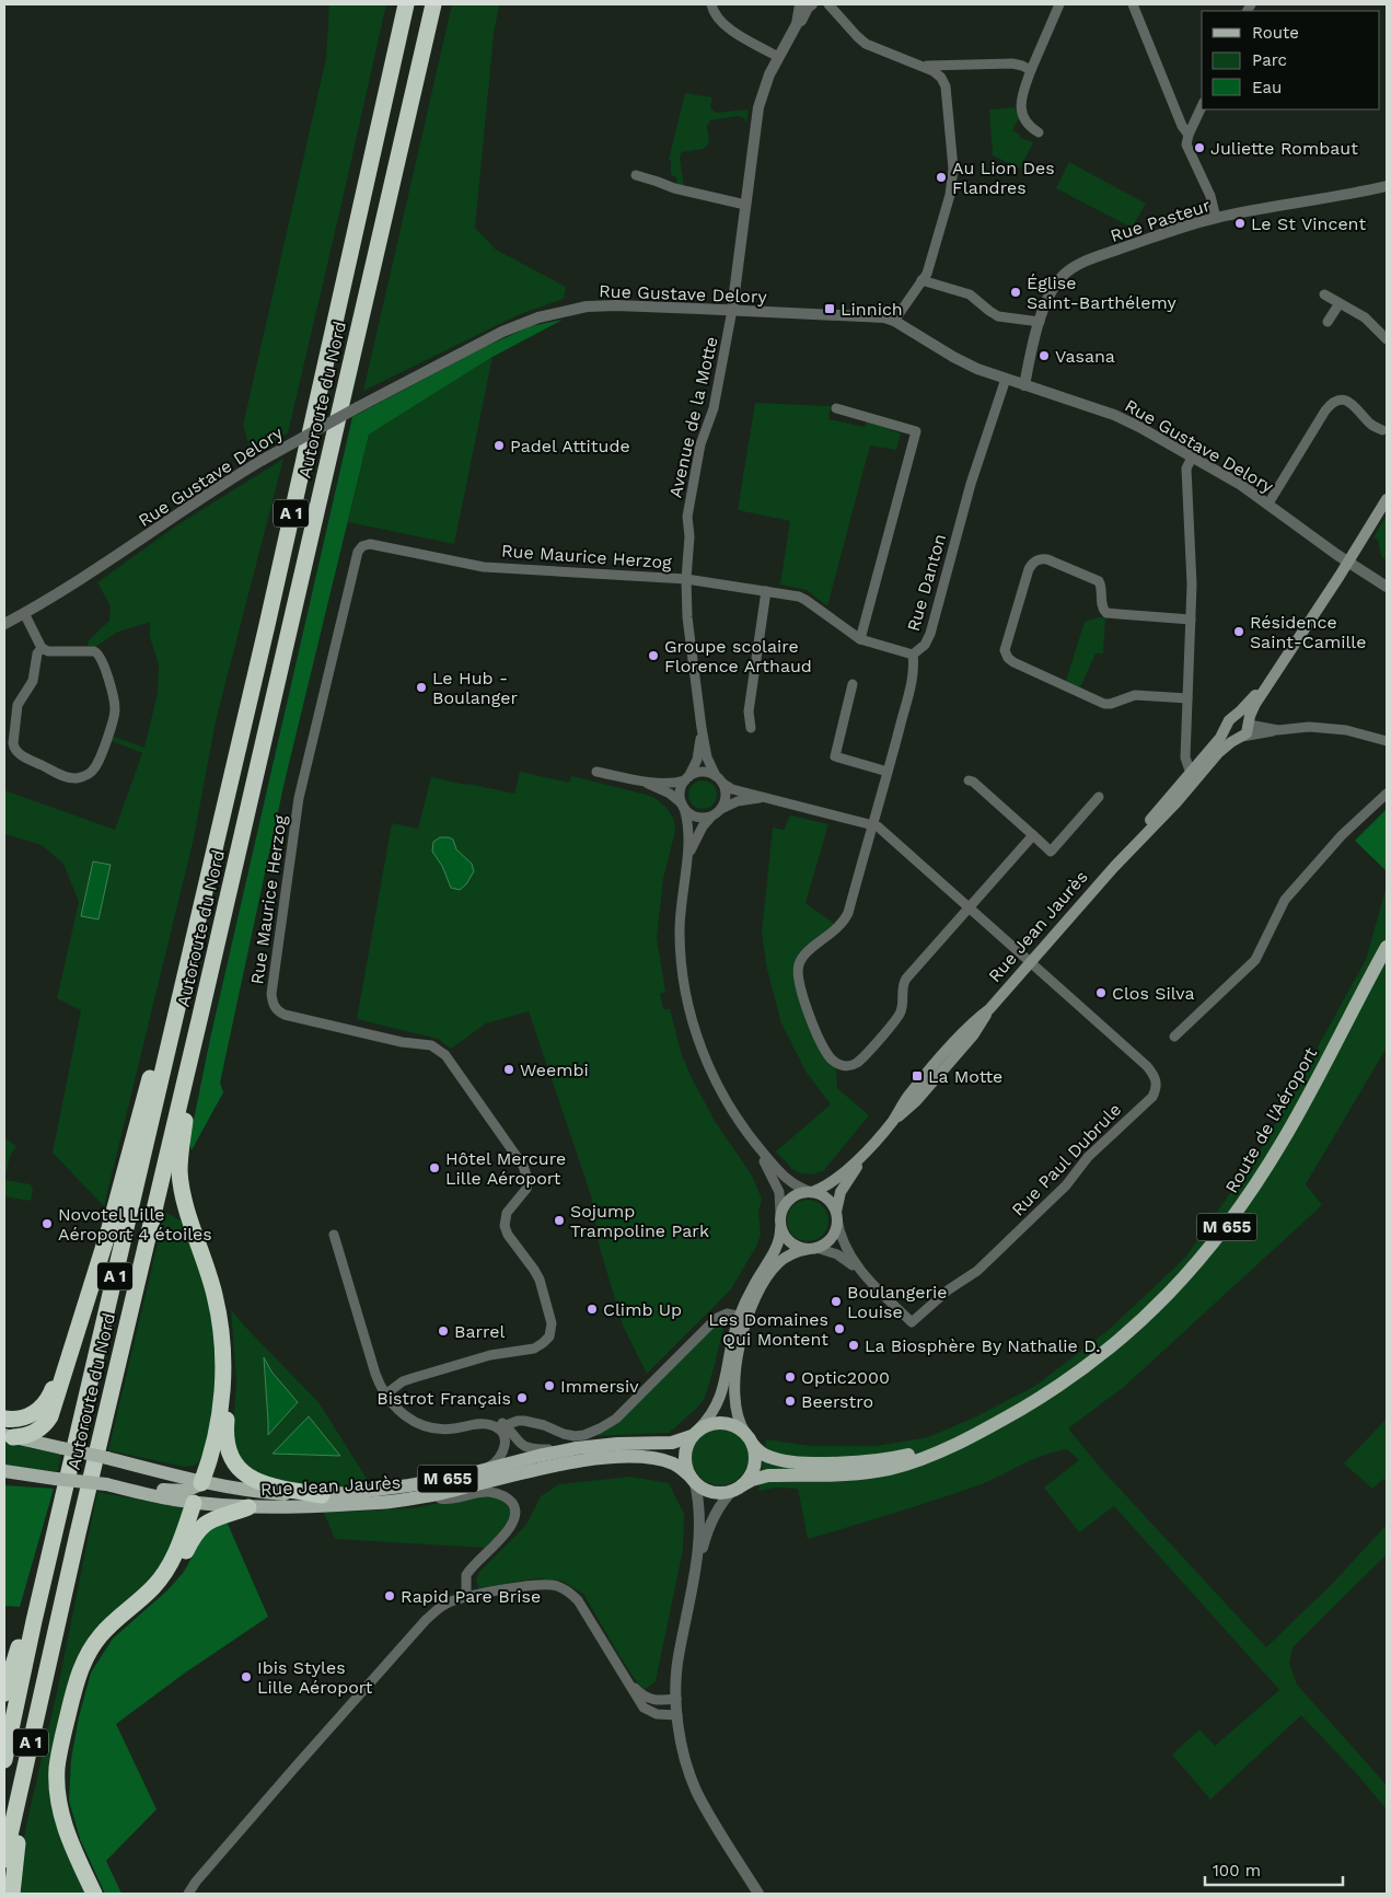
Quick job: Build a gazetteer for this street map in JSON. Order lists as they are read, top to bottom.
{
  "streets": {
    "highway": ["Autoroute du Nord", "A 1"],
    "main road": ["Rue Jean Jaurès", "Route de l'Aéroport", "M 655"],
    "street": [
      "Rue Pasteur",
      "Rue Gustave Delory",
      "Avenue de la Motte",
      "Rue Maurice Herzog",
      "Rue Danton",
      "Rue Paul Dubrule"
    ]
  },
  "crossings": [
    ["Rue Pasteur", "Rue Gustave Delory"],
    ["Rue Gustave Delory", "Avenue de la Motte"],
    ["Rue Gustave Delory", "Rue Danton"],
    ["Rue Gustave Delory", "Rue Jean Jaurès"],
    ["Avenue de la Motte", "Rue Maurice Herzog"],
    ["Rue Maurice Herzog", "Rue Danton"],
    ["Rue Jean Jaurès", "Route de l'Aéroport"],
    ["Rue Jean Jaurès", "Rue Paul Dubrule"],
    ["Rue Jean Jaurès", "M 655"]
  ],
  "places": {
    "other": [
      "Juliette Rombaut",
      "Au Lion Des Flandres",
      "Le St Vincent",
      "Église Saint-Barthélemy",
      "Vasana",
      "Padel Attitude",
      "Résidence Saint-Camille",
      "Groupe scolaire Florence Arthaud",
      "Le Hub - Boulanger",
      "Clos Silva",
      "Weembi",
      "Hôtel Mercure Lille Aéroport",
      "Sojump Trampoline Park",
      "Novotel Lille Aéroport 4 étoiles",
      "Boulangerie Louise",
      "Climb Up",
      "Les Domaines Qui Montent",
      "Barrel",
      "La Biosphère By Nathalie D.",
      "Optic2000",
      "Immersiv",
      "Bistrot Français",
      "Beerstro",
      "Rapid Pare Brise",
      "Ibis Styles Lille Aéroport"
    ],
    "transit": ["Linnich", "La Motte"]
  },
  "legend": ["Route", "Parc", "Eau"],
  "scale_bar": "100 m"
}
